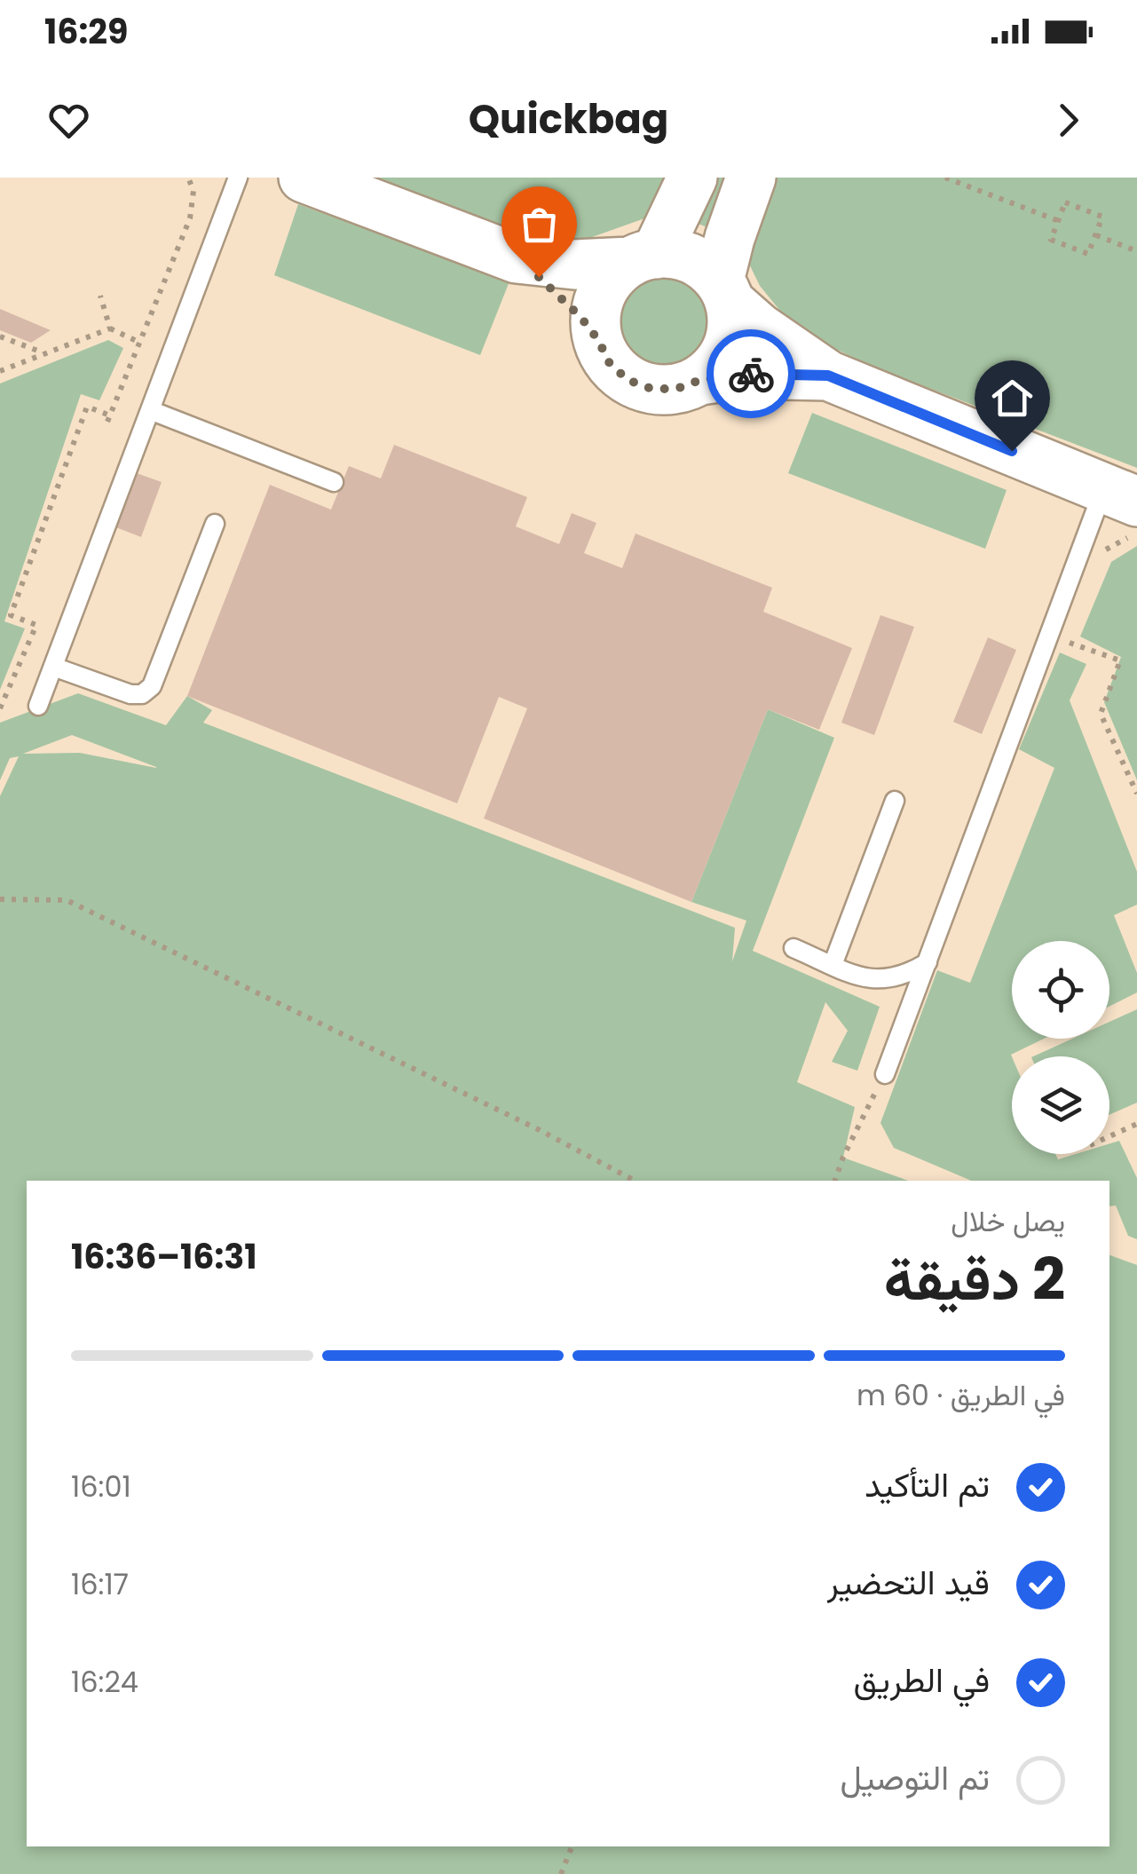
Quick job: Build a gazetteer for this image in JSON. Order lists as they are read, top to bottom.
{
  "page": {
    "status": "16:29",
    "header": "Quickbag",
    "heading": ["2 دقيقة", "يصل خلال", "16:31–16:36"],
    "bar": "في الطريق · 60 m",
    "list": [
      ["تم التأكيد", "16:01"],
      ["قيد التحضير", "16:17"],
      ["في الطريق", "16:24"],
      "تم التوصيل"
    ]
  }
}
